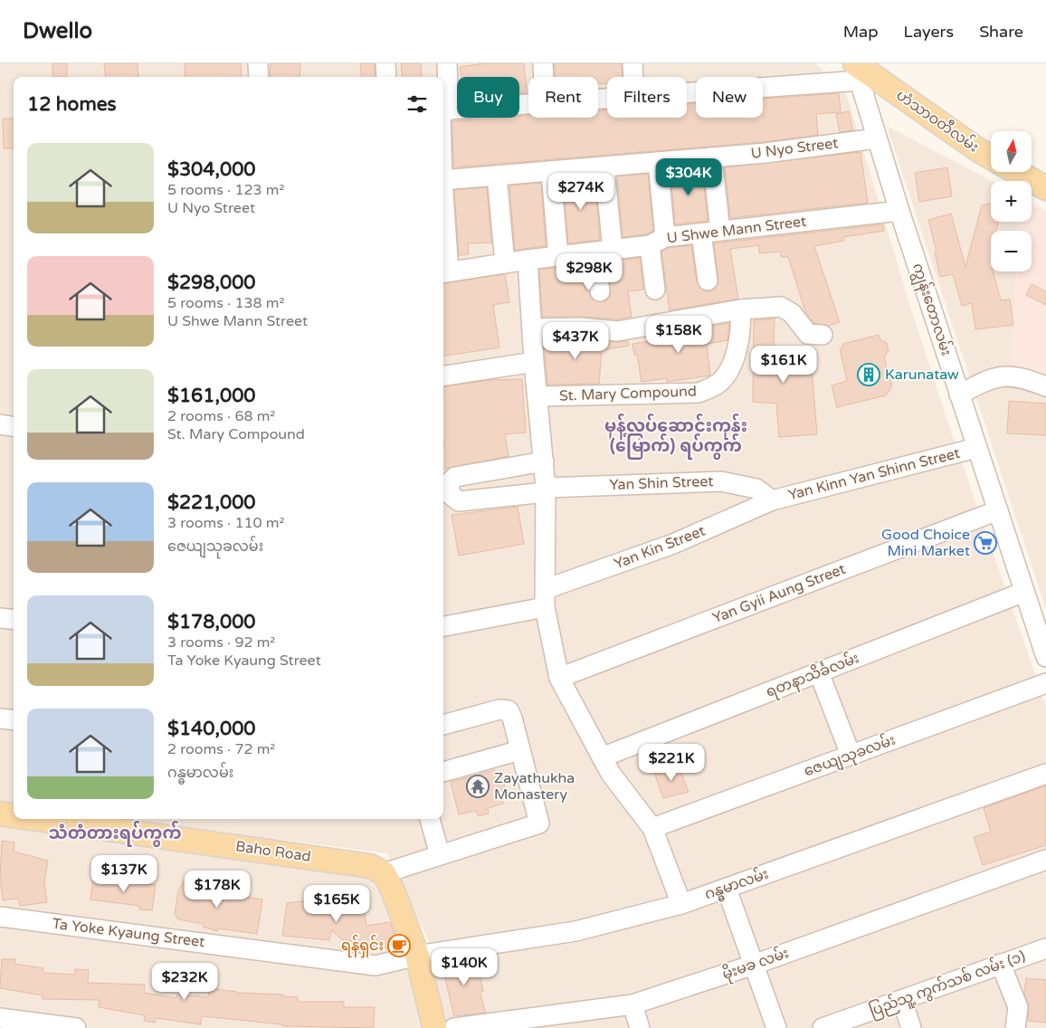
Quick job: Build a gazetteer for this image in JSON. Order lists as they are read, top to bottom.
{
  "streets": {
    "main road": ["ဟံသာဝတီလမ်း", "Baho Road"],
    "street": [
      "U Nyo Street",
      "U Shwe Mann Street",
      "ကျွန်းတောလမ်း",
      "St. Mary Compound",
      "Yan Kinn Yan Shinn Street",
      "Yan Shin Street",
      "Yan Kin Street",
      "Yan Gyii Aung Street",
      "ရတနာသိင်္ခလမ်း",
      "ဇေယျသုခလမ်း",
      "ဂန္ဓမာလမ်း",
      "Ta Yoke Kyaung Street",
      "မိုးမခ လမ်း",
      "ပြည်သူ့ ကွက်သစ် လမ်း (၁)"
    ]
  },
  "crossings": [
    ["ဟံသာဝတီလမ်း", "ကျွန်းတောလမ်း"],
    ["U Nyo Street", "ကျွန်းတောလမ်း"],
    ["U Shwe Mann Street", "ကျွန်းတောလမ်း"],
    ["ကျွန်းတောလမ်း", "Yan Kinn Yan Shinn Street"],
    ["ကျွန်းတောလမ်း", "Yan Gyii Aung Street"],
    ["ကျွန်းတောလမ်း", "ရတနာသိင်္ခလမ်း"],
    ["Yan Kinn Yan Shinn Street", "Yan Shin Street"],
    ["Yan Kinn Yan Shinn Street", "Yan Kin Street"],
    ["Yan Shin Street", "Yan Kin Street"],
    ["ဂန္ဓမာလမ်း", "Ta Yoke Kyaung Street"]
  ],
  "districts": ["မုန့်လုပ်ဆောင်းကုန်း (မြောက်) ရပ်ကွက်", "သံတံတားရပ်ကွက်"],
  "places": {
    "building": ["Karunataw"],
    "supermarket": ["Good Choice Mini Market"],
    "temple": ["Zayathukha Monastery"],
    "cafe": ["ရန်ရှင်း"]
  },
  "north": "top",
  "page": {
    "header": "Dwello",
    "nav": ["Map", "Layers", "Share"],
    "chip": [
      "Buy",
      "Rent",
      "Filters",
      "New"
    ],
    "heading": "12 homes",
    "map_buttons": ["+", "−"],
    "list": [
      {
        "name": "$304,000",
        "note": "5 rooms · 123 m² · U Nyo Street"
      },
      {
        "name": "$298,000",
        "note": "5 rooms · 138 m² · U Shwe Mann Street"
      },
      {
        "name": "$161,000",
        "note": "2 rooms · 68 m² · St. Mary Compound"
      },
      {
        "name": "$221,000",
        "note": "3 rooms · 110 m² · ဇေယျသုခလမ်း"
      },
      {
        "name": "$178,000",
        "note": "3 rooms · 92 m² · Ta Yoke Kyaung Street"
      },
      {
        "name": "$140,000",
        "note": "2 rooms · 72 m² · ဂန္ဓမာလမ်း"
      }
    ],
    "price": [
      "$304K",
      "$274K",
      "$298K",
      "$158K",
      "$437K",
      "$161K",
      "$221K",
      "$137K",
      "$178K",
      "$165K",
      "$140K",
      "$232K"
    ]
  }
}
